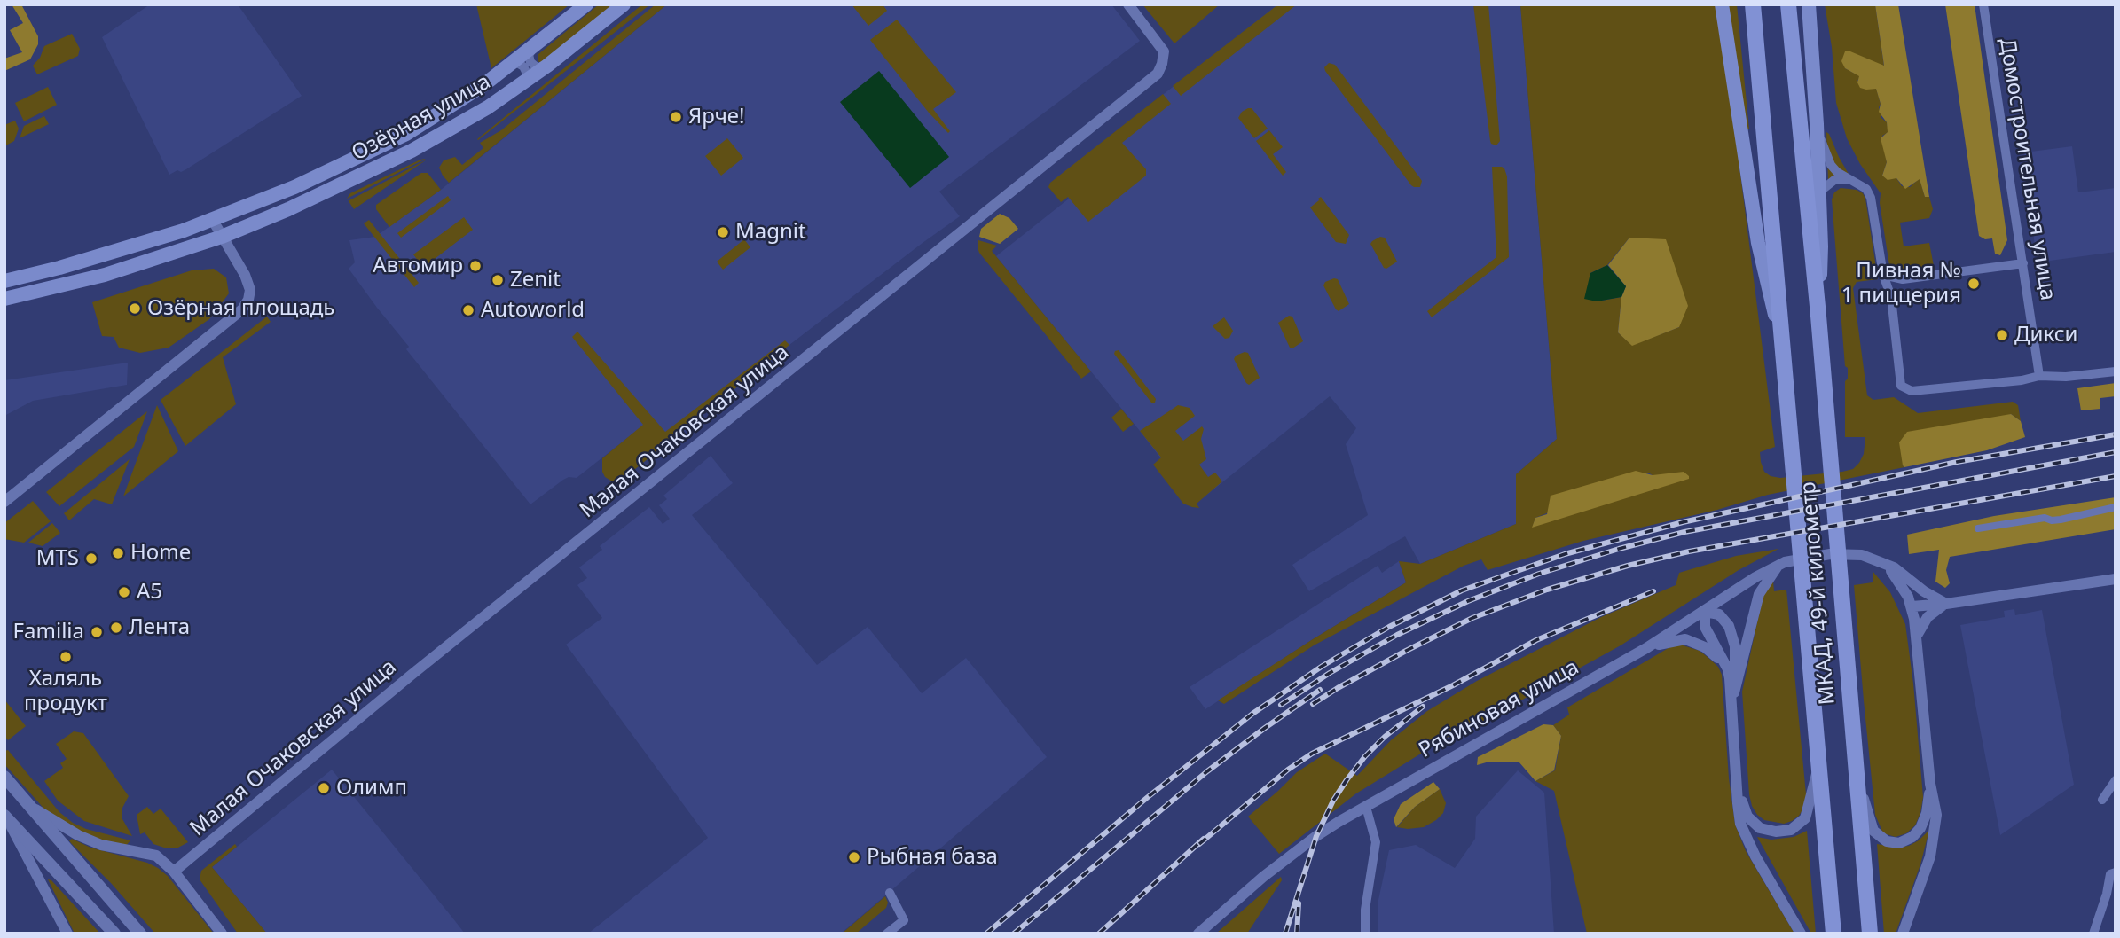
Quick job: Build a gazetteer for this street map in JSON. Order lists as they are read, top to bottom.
{
  "streets": {
    "highway": ["МКАД, 49-й километр"],
    "main road": ["Озёрная улица"],
    "street": ["Домостроительная улица", "Малая Очаковская улица", "Рябиновая улица"]
  },
  "places": [
    "Ярче!",
    "Magnit",
    "Автомир",
    "Zenit",
    "Пивная № 1 пиццерия",
    "Озёрная площадь",
    "Autoworld",
    "Дикси",
    "Home",
    "MTS",
    "А5",
    "Лента",
    "Familia",
    "Халяль продукт",
    "Олимп",
    "Рыбная база"
  ]
}
